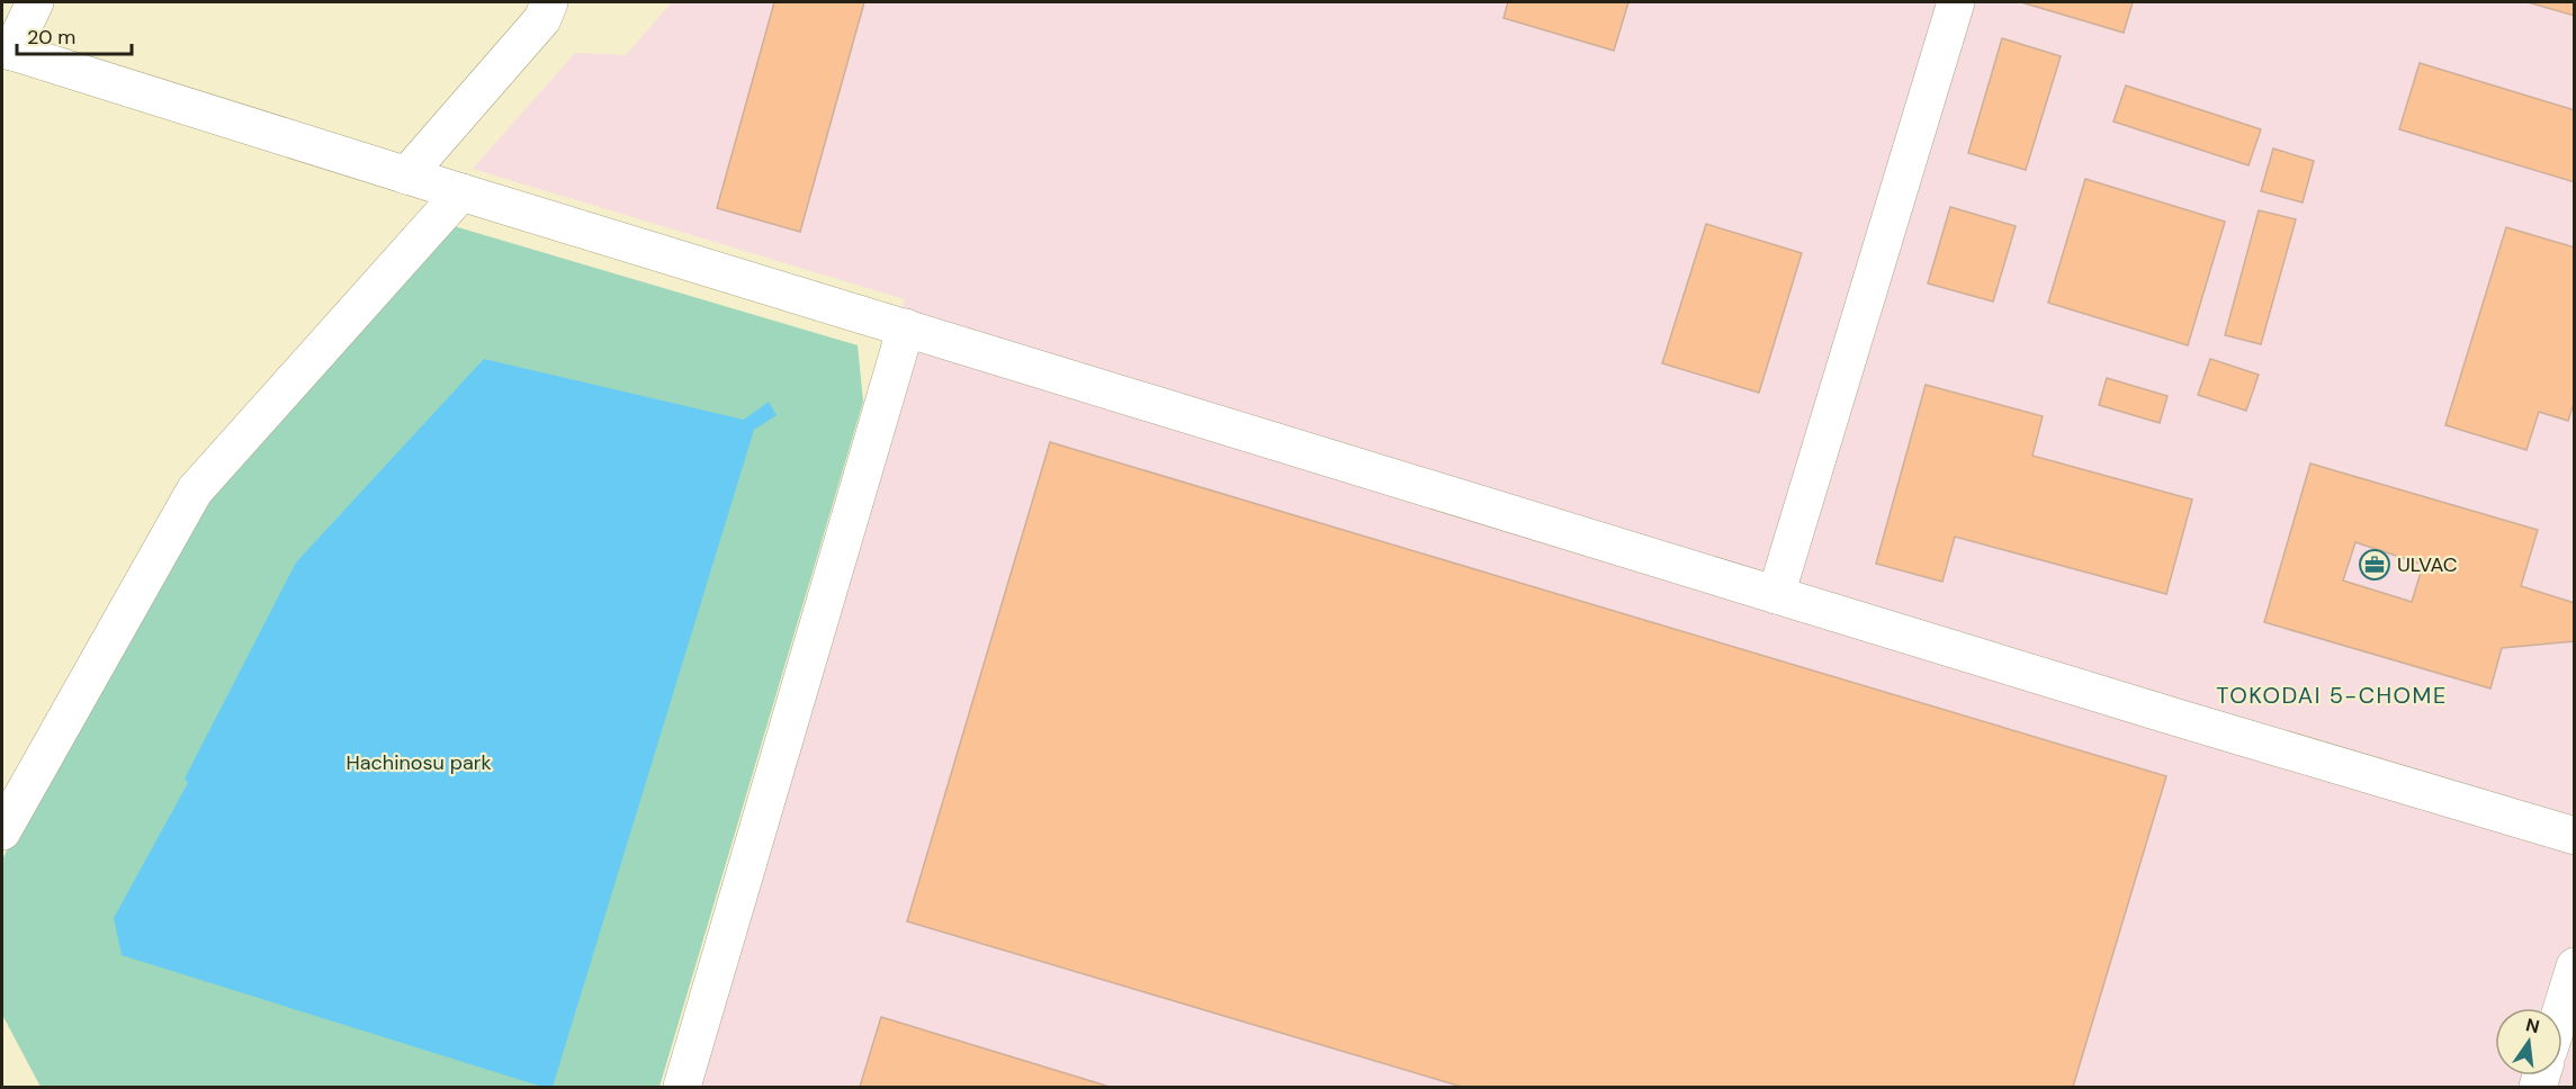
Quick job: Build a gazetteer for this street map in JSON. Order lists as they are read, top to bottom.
{
  "districts": ["TOKODAI 5-CHOME"],
  "parks": ["Hachinosu park"],
  "places": {
    "office": ["ULVAC"]
  },
  "scale_bar": "20 m",
  "north": "top"
}
